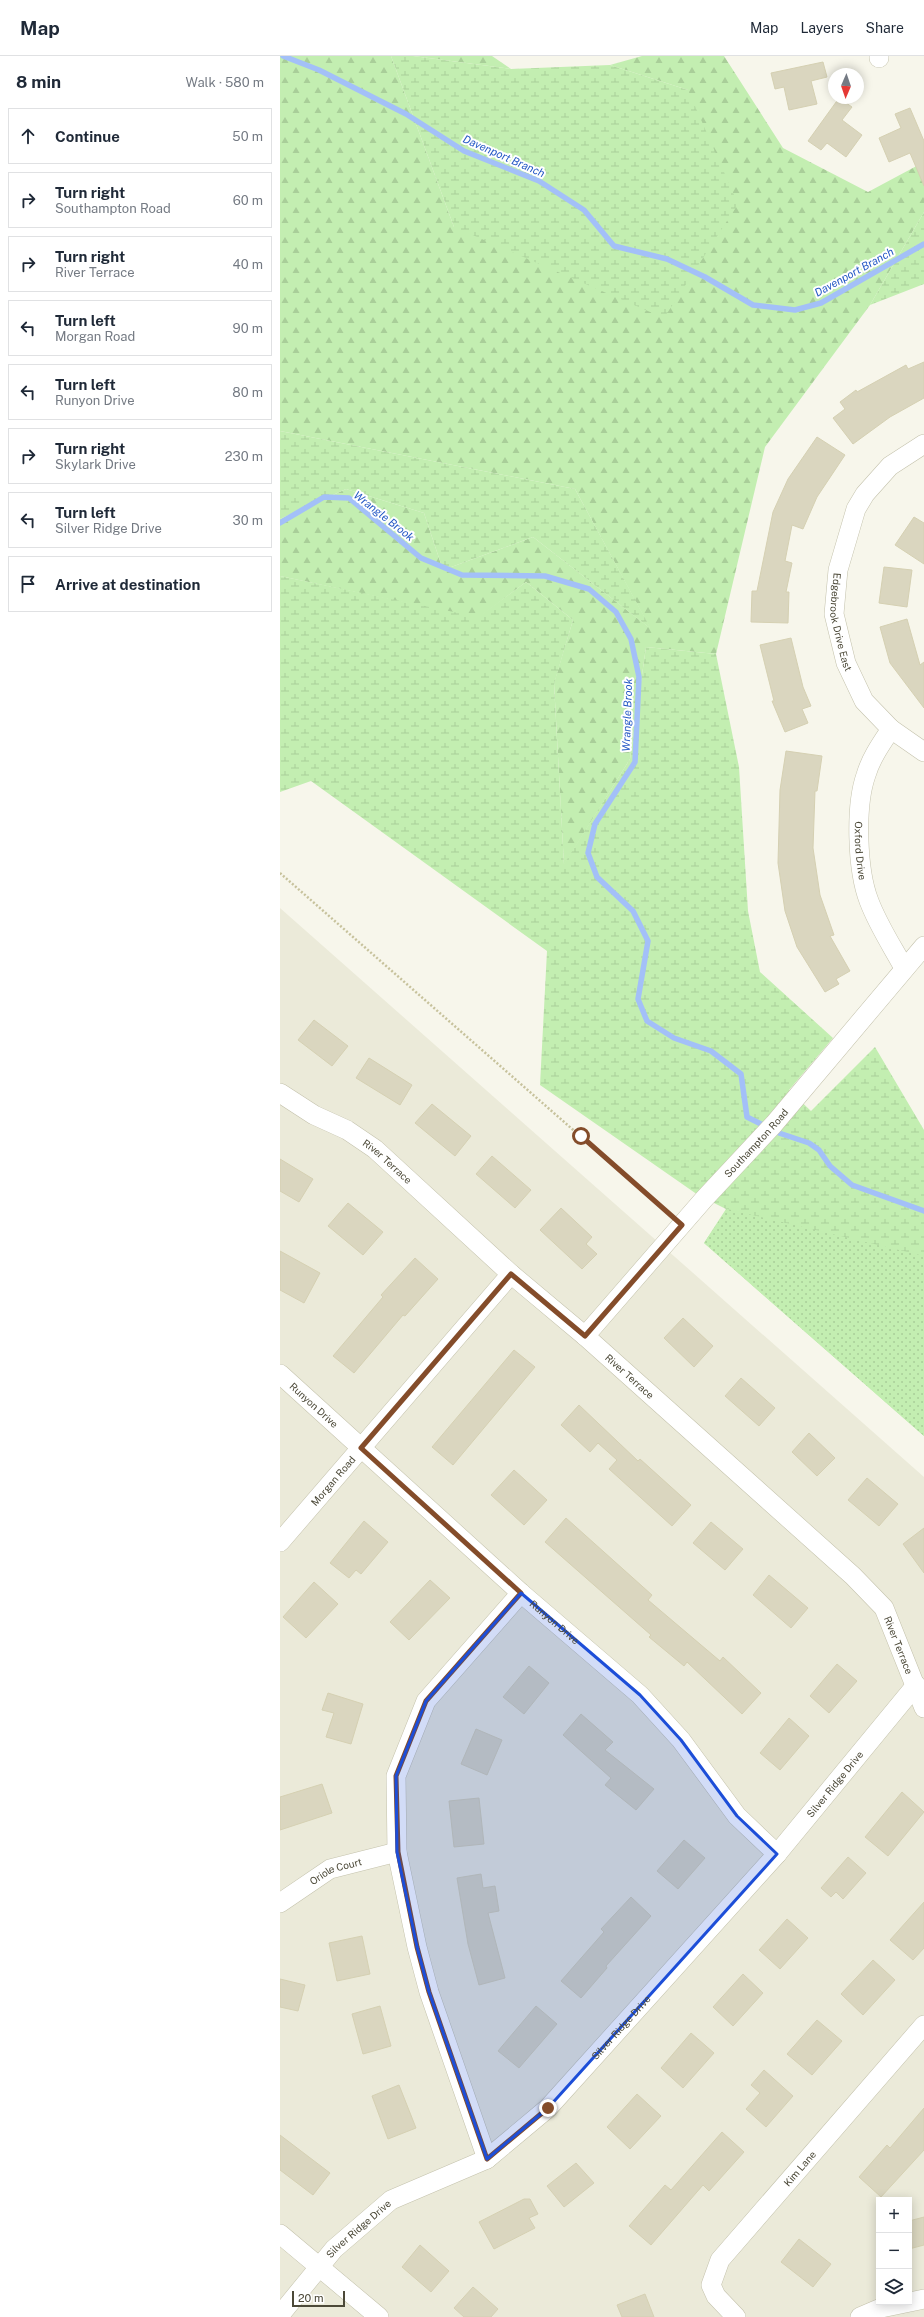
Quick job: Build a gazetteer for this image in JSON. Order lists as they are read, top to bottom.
{
  "streets": {
    "street": [
      "Edgebrook Drive East",
      "Oxford Drive",
      "Southampton Road",
      "River Terrace",
      "Runyon Drive",
      "Morgan Road",
      "Silver Ridge Drive",
      "Oriole Court",
      "Kim Lane"
    ]
  },
  "crossings": [
    ["Edgebrook Drive East", "Oxford Drive"],
    ["Oxford Drive", "Southampton Road"],
    ["Southampton Road", "River Terrace"],
    ["River Terrace", "Morgan Road"],
    ["River Terrace", "Silver Ridge Drive"],
    ["Runyon Drive", "Morgan Road"],
    ["Runyon Drive", "Silver Ridge Drive"]
  ],
  "water": ["Davenport Branch", "Wrangle Brook"],
  "scale_bar": "20 m",
  "north": "bottom",
  "page": {
    "header": "Map",
    "nav": ["Map", "Layers", "Share"],
    "heading": ["8 min", "Walk · 580 m"],
    "list": [
      ["Continue", "50 m"],
      ["Turn right", "Southampton Road", "60 m"],
      ["Turn right", "River Terrace", "40 m"],
      ["Turn left", "Morgan Road", "90 m"],
      ["Turn left", "Runyon Drive", "80 m"],
      ["Turn right", "Skylark Drive", "230 m"],
      ["Turn left", "Silver Ridge Drive", "30 m"],
      "Arrive at destination"
    ],
    "map_buttons": ["+", "−"],
    "scale": "20 m"
  }
}
